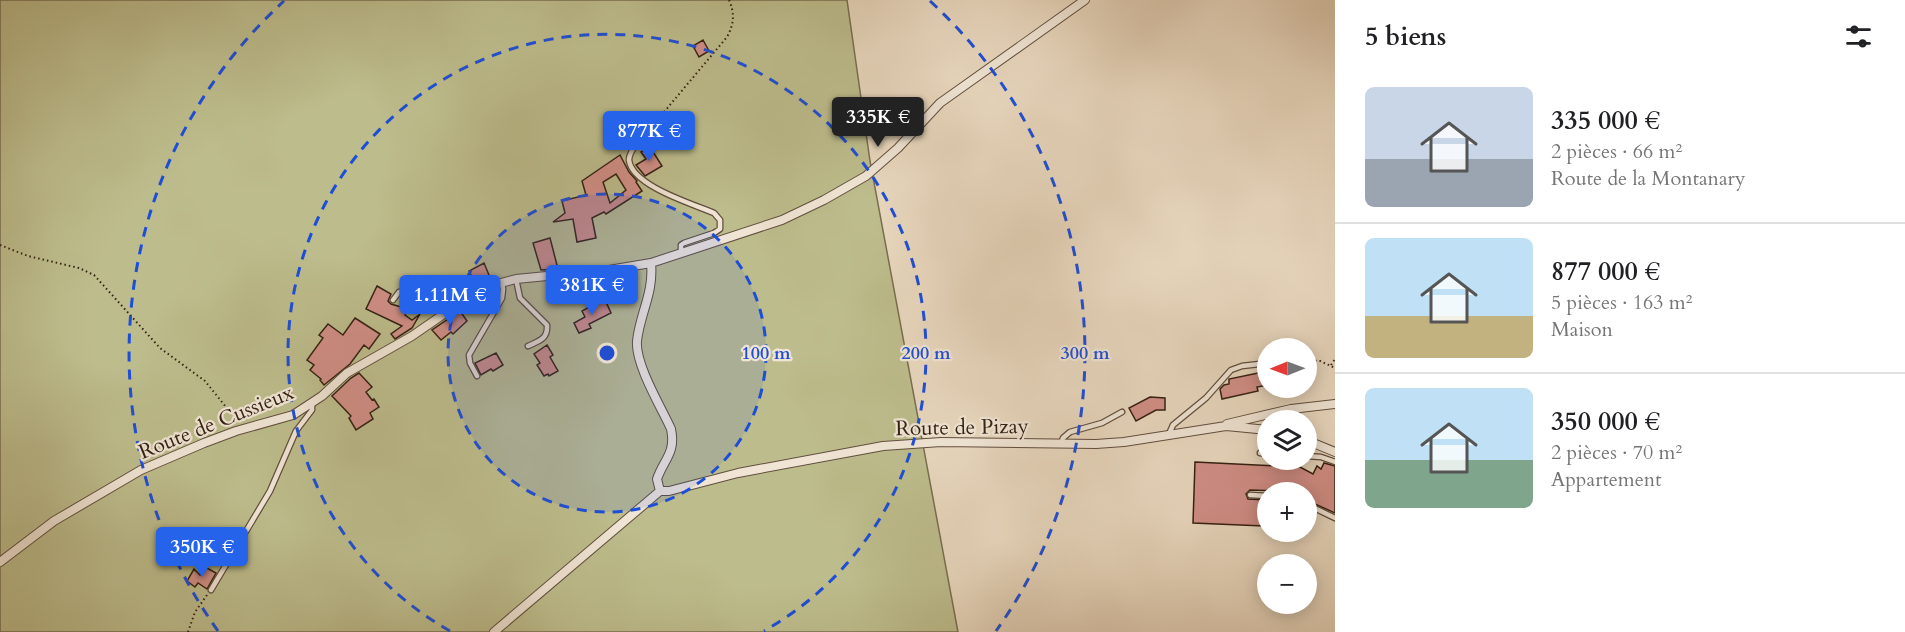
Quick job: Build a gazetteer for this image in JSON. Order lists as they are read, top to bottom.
{
  "streets": {
    "street": ["Route de Cussieux", "Route de Pizay"]
  },
  "north": "left",
  "page": {
    "heading": "5 biens",
    "list": [
      {
        "name": "335 000 €",
        "note": "2 pièces · 66 m² · Route de la Montanary"
      },
      {
        "name": "877 000 €",
        "note": "5 pièces · 163 m² · Maison"
      },
      {
        "name": "350 000 €",
        "note": "2 pièces · 70 m² · Appartement"
      }
    ],
    "price": [
      "335K €",
      "877K €",
      "381K €",
      "1.11M €",
      "350K €"
    ],
    "map_buttons": ["+", "−"]
  },
  "rings": ["100 m", "200 m", "300 m"]
}
